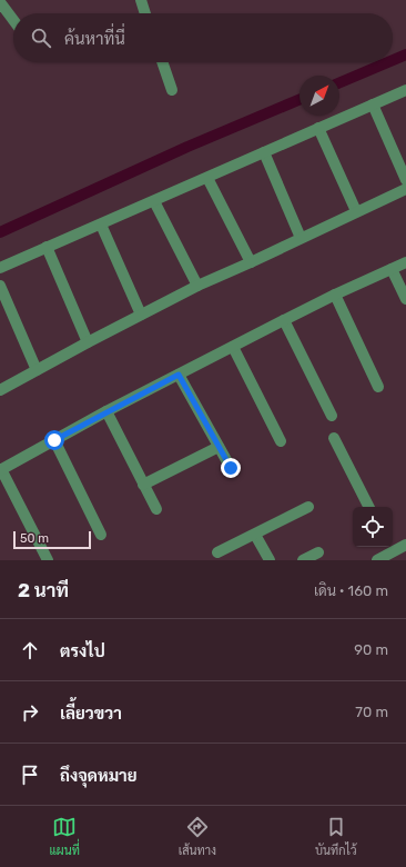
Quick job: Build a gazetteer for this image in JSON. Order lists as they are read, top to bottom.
{
  "scale_bar": "50 m",
  "north": "top right",
  "page": {
    "search": "ค้นหาที่นี่",
    "scale": "50 m",
    "heading": ["2 นาที", "เดิน · 160 m"],
    "list": [
      ["ตรงไป", "90 m"],
      ["เลี้ยวขวา", "70 m"],
      "ถึงจุดหมาย"
    ],
    "nav": ["แผนที่", "เส้นทาง", "บันทึกไว้"]
  }
}
